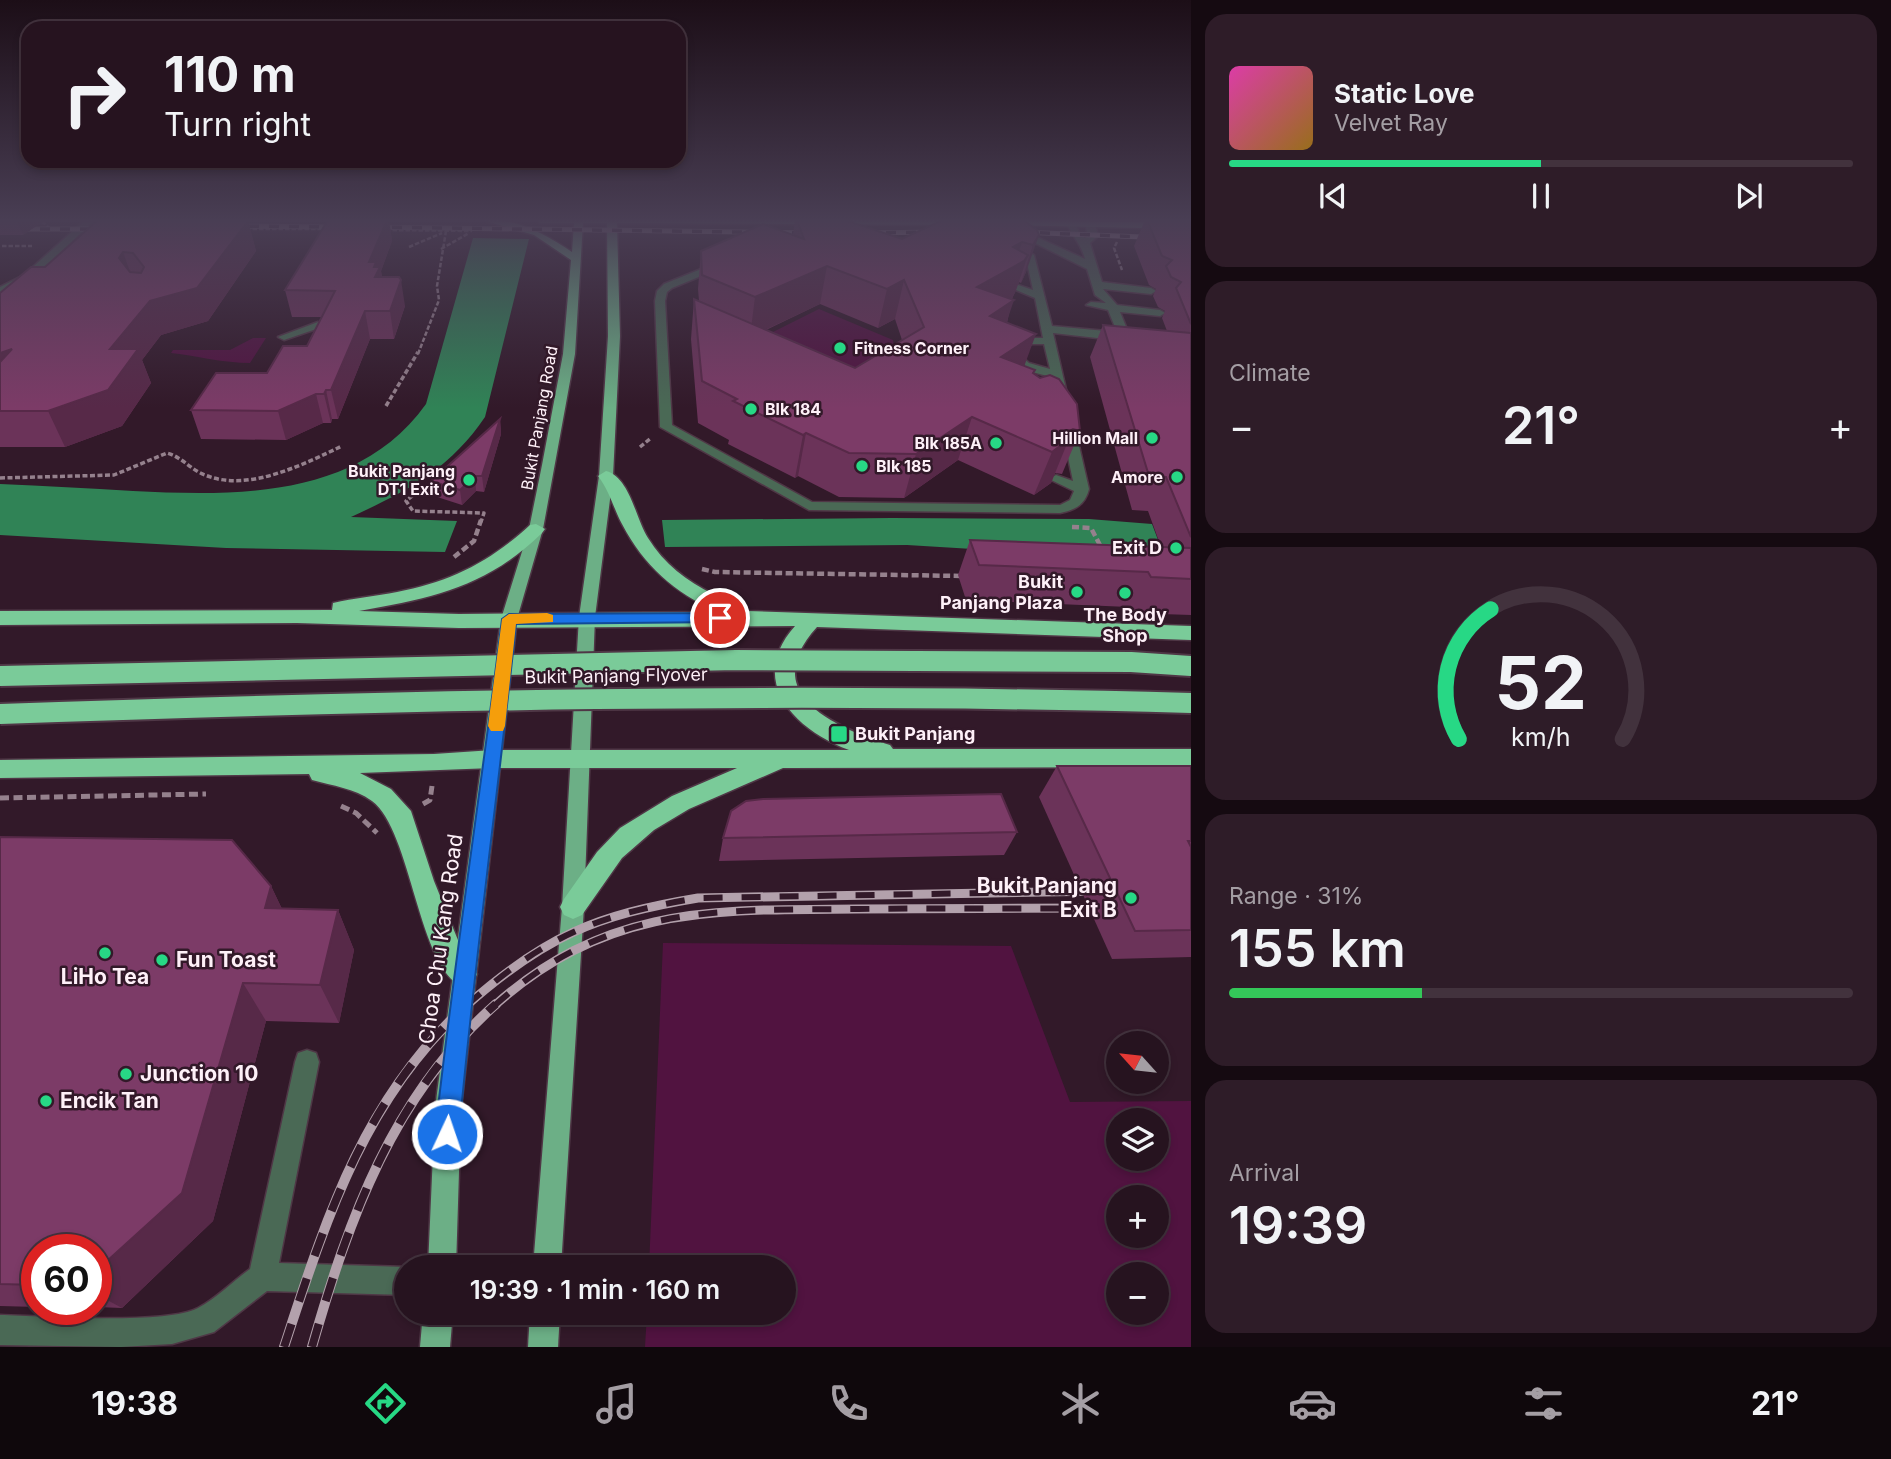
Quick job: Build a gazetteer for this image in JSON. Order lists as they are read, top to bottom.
{
  "streets": {
    "highway": ["Bukit Panjang Flyover"],
    "main road": ["Bukit Panjang Road", "Choa Chu Kang Road"]
  },
  "crossings": [
    ["Bukit Panjang Road", "Choa Chu Kang Road"]
  ],
  "places": {
    "other": [
      "Fitness Corner",
      "Blk 184",
      "Hillion Mall",
      "Blk 185A",
      "Blk 185",
      "Amore",
      "Bukit Panjang DT1 Exit C",
      "Exit D",
      "Bukit Panjang Plaza",
      "The Body Shop",
      "Bukit Panjang Exit B",
      "LiHo Tea",
      "Fun Toast",
      "Junction 10",
      "Encik Tan"
    ],
    "transit": ["Bukit Panjang"]
  },
  "north": "top left",
  "page": {
    "turn": ["110 m", "Turn right"],
    "song": ["Static Love", "Velvet Ray"],
    "tile": [
      "Climate",
      ["Range · 31%", "155 km"],
      ["Arrival", "19:39"]
    ],
    "heat": ["−", "21°", "+"],
    "map_buttons": ["+", "−"],
    "limit": "60",
    "trip": "19:39 · 1 min · 160 m",
    "tabs": ["19:38", "21°"],
    "gauge": ["52", "km/h"]
  }
}
